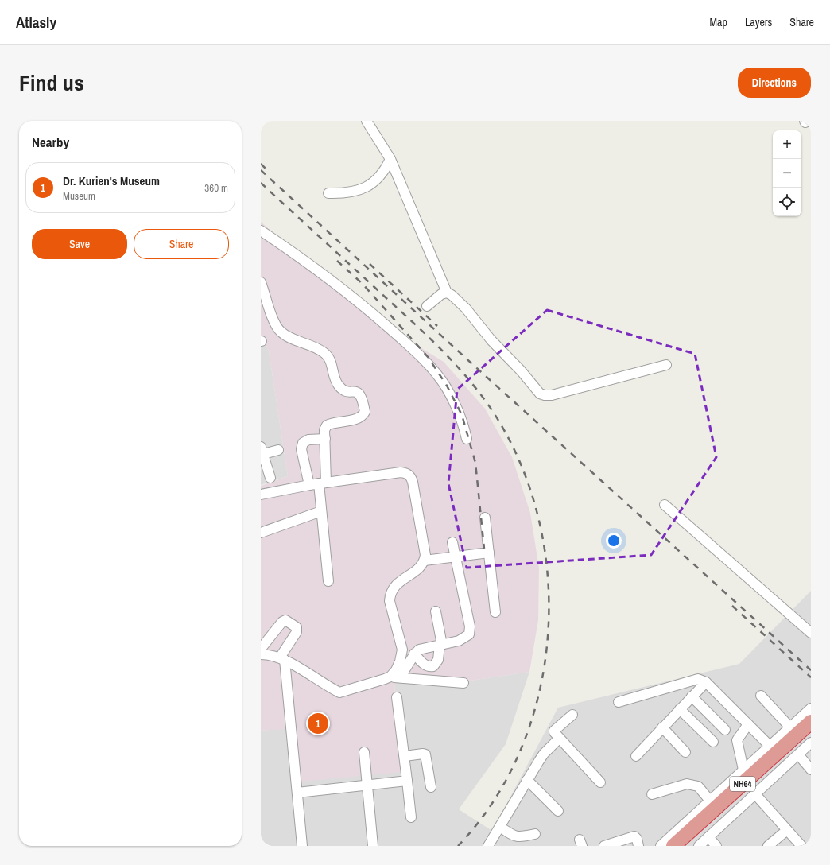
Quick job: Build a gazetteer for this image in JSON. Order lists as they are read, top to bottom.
{
  "streets": {
    "highway": ["NH64"]
  },
  "page": {
    "header": "Atlasly",
    "nav": ["Map", "Layers", "Share"],
    "title": "Find us",
    "buttons": [
      "Directions",
      ["Save", "Share"]
    ],
    "heading": "Nearby",
    "map_buttons": ["+", "−"],
    "list": [
      {
        "mark": "1",
        "name": "Dr. Kurien's Museum",
        "note": "Museum",
        "value": "360 m"
      }
    ],
    "pins": "1"
  }
}
